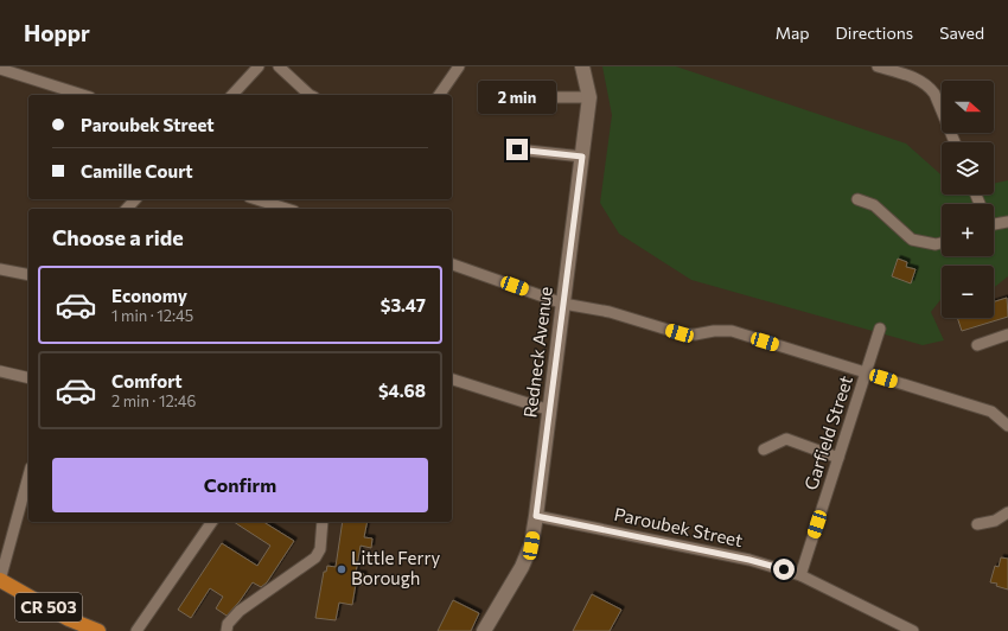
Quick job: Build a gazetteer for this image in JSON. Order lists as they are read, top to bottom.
{
  "streets": {
    "main road": ["CR 503"],
    "street": ["Redneck Avenue", "Garfield Street", "Paroubek Street"]
  },
  "crossings": [
    ["Redneck Avenue", "Paroubek Street"],
    ["Garfield Street", "Paroubek Street"]
  ],
  "places": ["Little Ferry Borough"],
  "north": "right",
  "page": {
    "header": "Hoppr",
    "nav": ["Map", "Directions", "Saved"],
    "map_buttons": ["+", "−"],
    "bubble": "2 min",
    "banner": ["Paroubek Street", "Camille Court"],
    "heading": "Choose a ride",
    "list": [
      {
        "name": "Economy",
        "note": "1 min · 12:45",
        "value": "$3.47"
      },
      {
        "name": "Comfort",
        "note": "2 min · 12:46",
        "value": "$4.68"
      }
    ],
    "buttons": "Confirm"
  }
}
